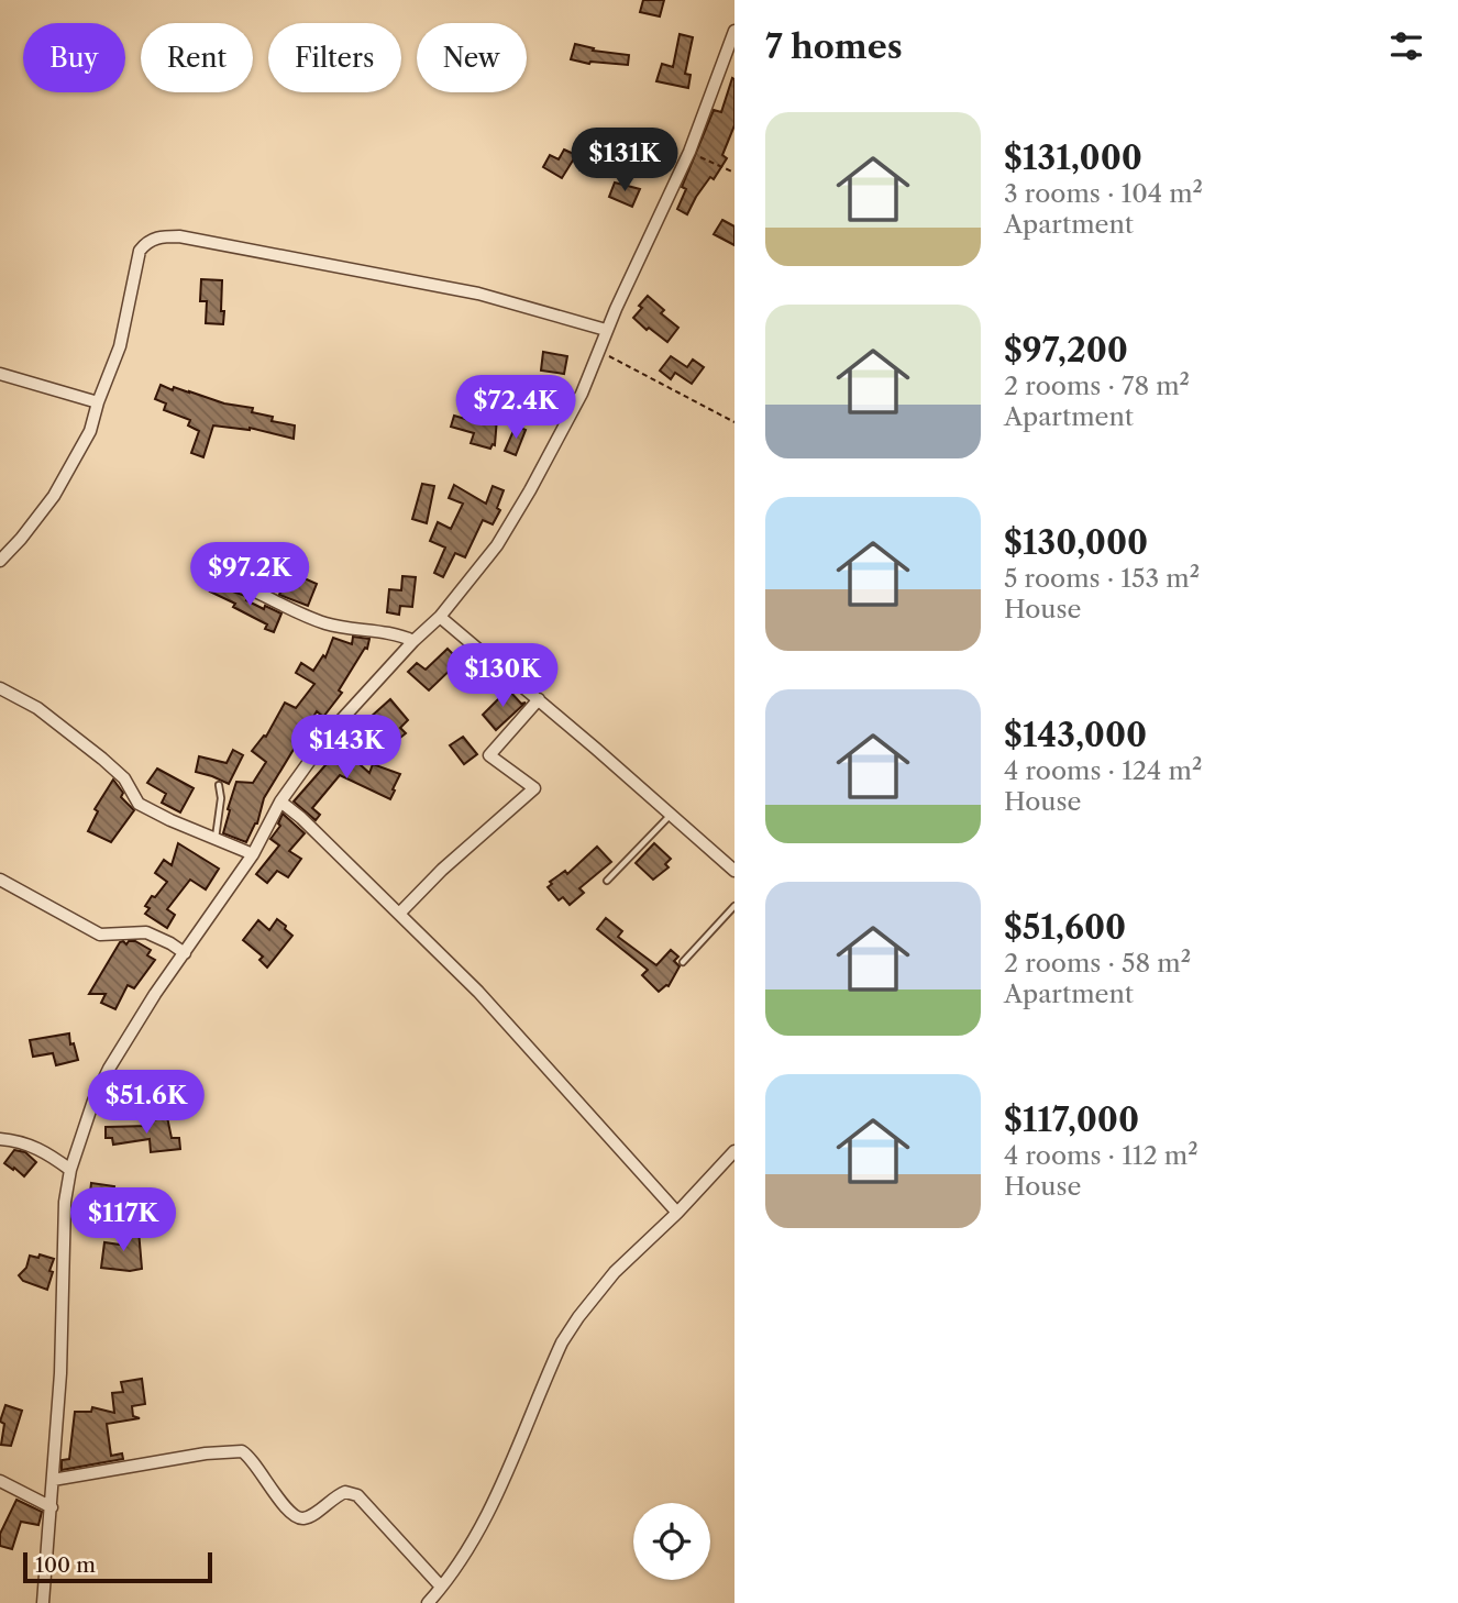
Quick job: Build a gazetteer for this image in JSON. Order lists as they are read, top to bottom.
{
  "scale_bar": "100 m",
  "page": {
    "heading": "7 homes",
    "chip": [
      "Buy",
      "Rent",
      "Filters",
      "New"
    ],
    "list": [
      {
        "name": "$131,000",
        "note": "3 rooms · 104 m² · Apartment"
      },
      {
        "name": "$97,200",
        "note": "2 rooms · 78 m² · Apartment"
      },
      {
        "name": "$130,000",
        "note": "5 rooms · 153 m² · House"
      },
      {
        "name": "$143,000",
        "note": "4 rooms · 124 m² · House"
      },
      {
        "name": "$51,600",
        "note": "2 rooms · 58 m² · Apartment"
      },
      {
        "name": "$117,000",
        "note": "4 rooms · 112 m² · House"
      }
    ],
    "price": [
      "$131K",
      "$72.4K",
      "$97.2K",
      "$130K",
      "$143K",
      "$51.6K",
      "$117K"
    ],
    "scale": "100 m"
  }
}
